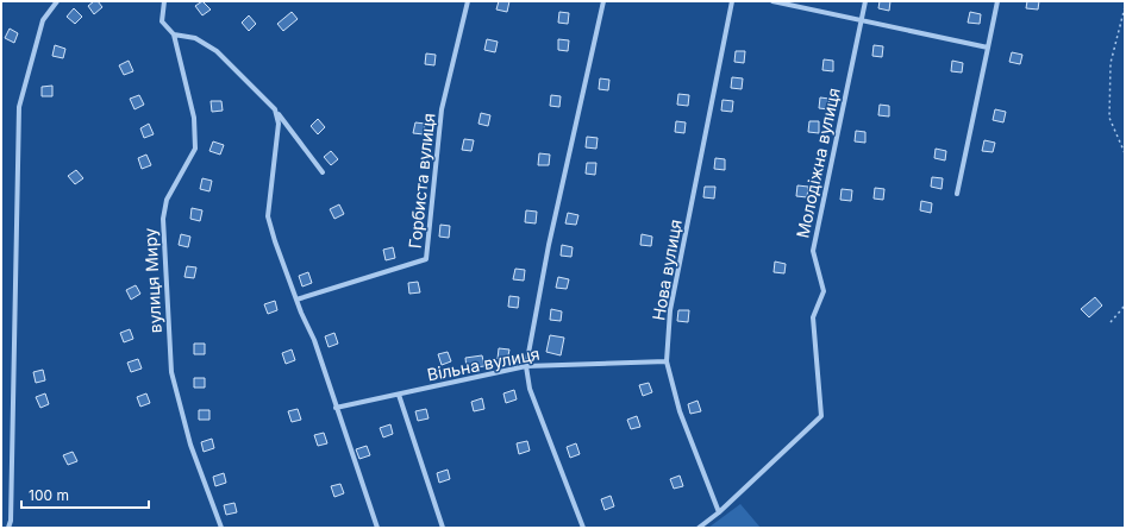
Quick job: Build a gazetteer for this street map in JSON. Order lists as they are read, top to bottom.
{
  "streets": {
    "street": [
      "Молодіжна вулиця",
      "Горбиста вулиця",
      "Нова вулиця",
      "вулиця Миру",
      "Вільна вулиця"
    ]
  },
  "crossings": [
    ["Молодіжна вулиця", "Нова вулиця"],
    ["Нова вулиця", "Вільна вулиця"]
  ],
  "scale_bar": "100 m"
}
